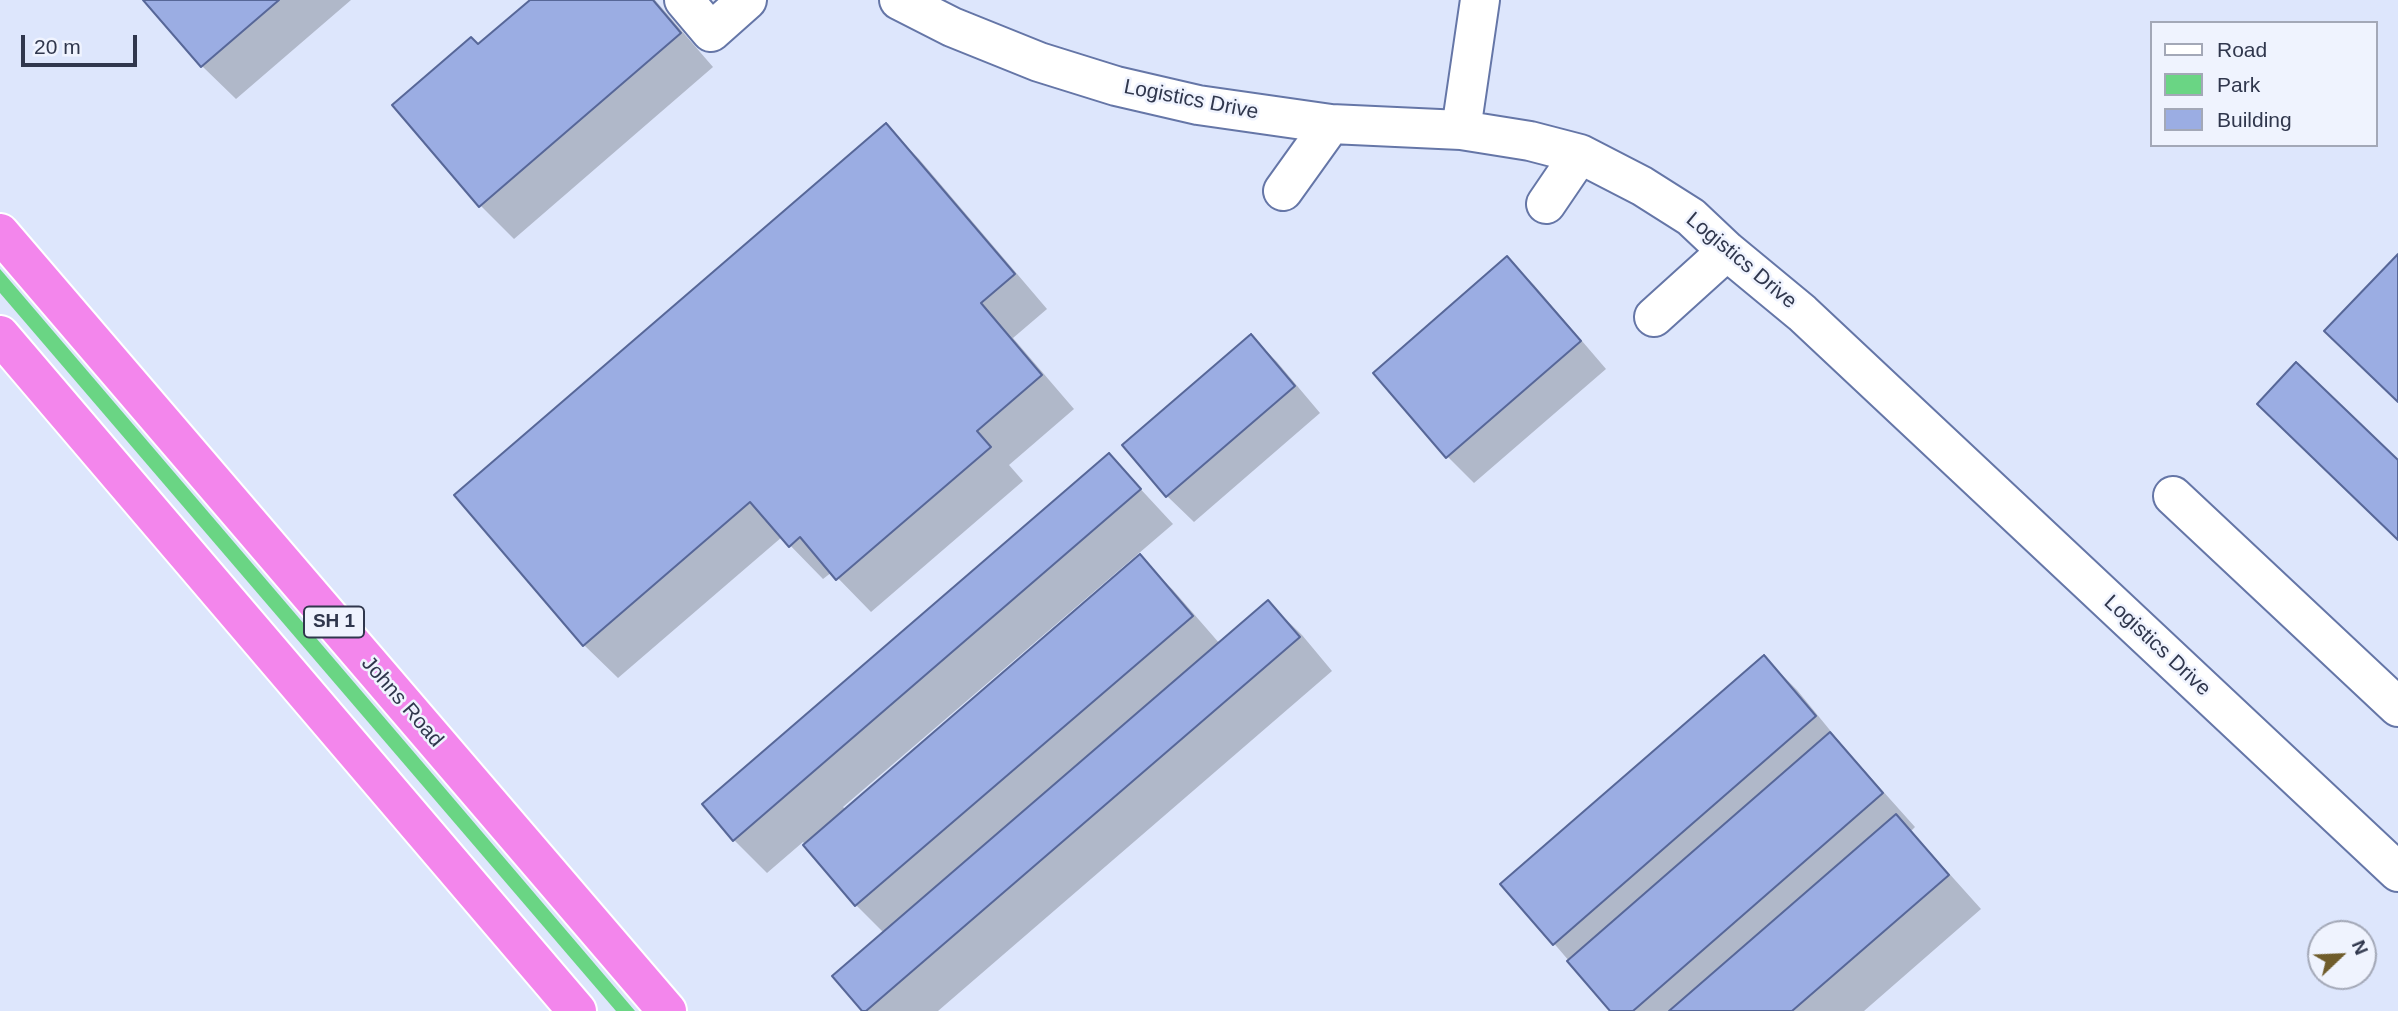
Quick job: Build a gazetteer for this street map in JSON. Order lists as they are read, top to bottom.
{
  "streets": {
    "highway": ["SH 1", "Johns Road"],
    "street": ["Logistics Drive"]
  },
  "legend": ["Road", "Park", "Building"],
  "scale_bar": "20 m",
  "north": "top right"
}
